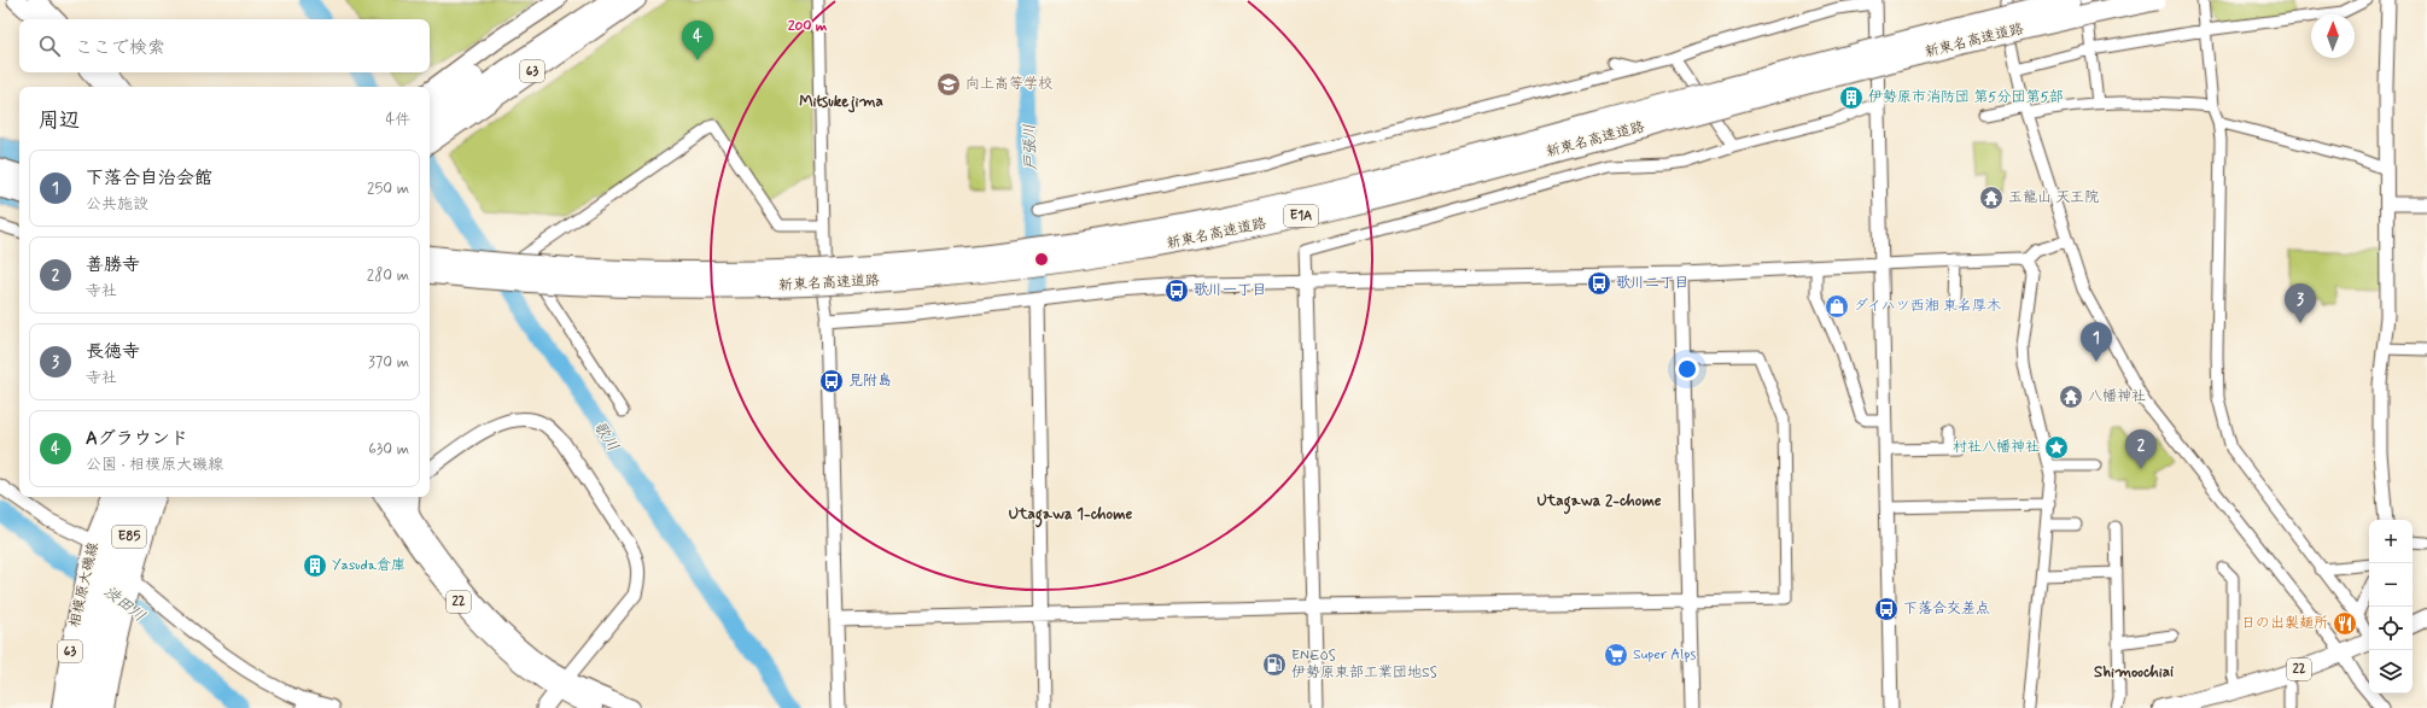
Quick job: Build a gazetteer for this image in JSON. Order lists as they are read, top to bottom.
{
  "streets": {
    "highway": ["新東名高速道路", "E1A", "E85"],
    "main road": ["63", "相模原大磯線", "22"]
  },
  "crossings": [
    ["E85", "相模原大磯線"]
  ],
  "districts": [
    "Mitsukejima",
    "Utagawa 2-chome",
    "Utagawa 1-chome",
    "Shimoochiai"
  ],
  "water": ["戸張川", "歌川", "渋田川"],
  "places": {
    "school or university": ["向上高等学校"],
    "building": ["伊勢原市消防団 第5分団第5部", "Yasuda倉庫"],
    "temple": ["玉龍山 天王院", "八幡神社"],
    "bus stop": [
      "歌川二丁目",
      "歌川一丁目",
      "見附島",
      "下落合交差点"
    ],
    "shop": ["ダイハツ西湘 東名厚木"],
    "place": ["村社八幡神社"],
    "restaurant": ["日の出製麺所"],
    "supermarket": ["Super Alps"],
    "fuel station": ["ENEOS 伊勢原東部工業団地SS"]
  },
  "north": "top",
  "page": {
    "search": "ここで検索",
    "pins": [
      "4",
      "3",
      "1",
      "2"
    ],
    "heading": ["周辺", "4件"],
    "list": [
      {
        "mark": "1",
        "name": "下落合自治会館",
        "note": "公共施設",
        "value": "250 m"
      },
      {
        "mark": "2",
        "name": "善勝寺",
        "note": "寺社",
        "value": "280 m"
      },
      {
        "mark": "3",
        "name": "長徳寺",
        "note": "寺社",
        "value": "370 m"
      },
      {
        "mark": "4",
        "name": "Aグラウンド",
        "note": "公園 · 相模原大磯線",
        "value": "630 m"
      }
    ],
    "map_buttons": ["+", "−"]
  },
  "rings": ["200 m"]
}
